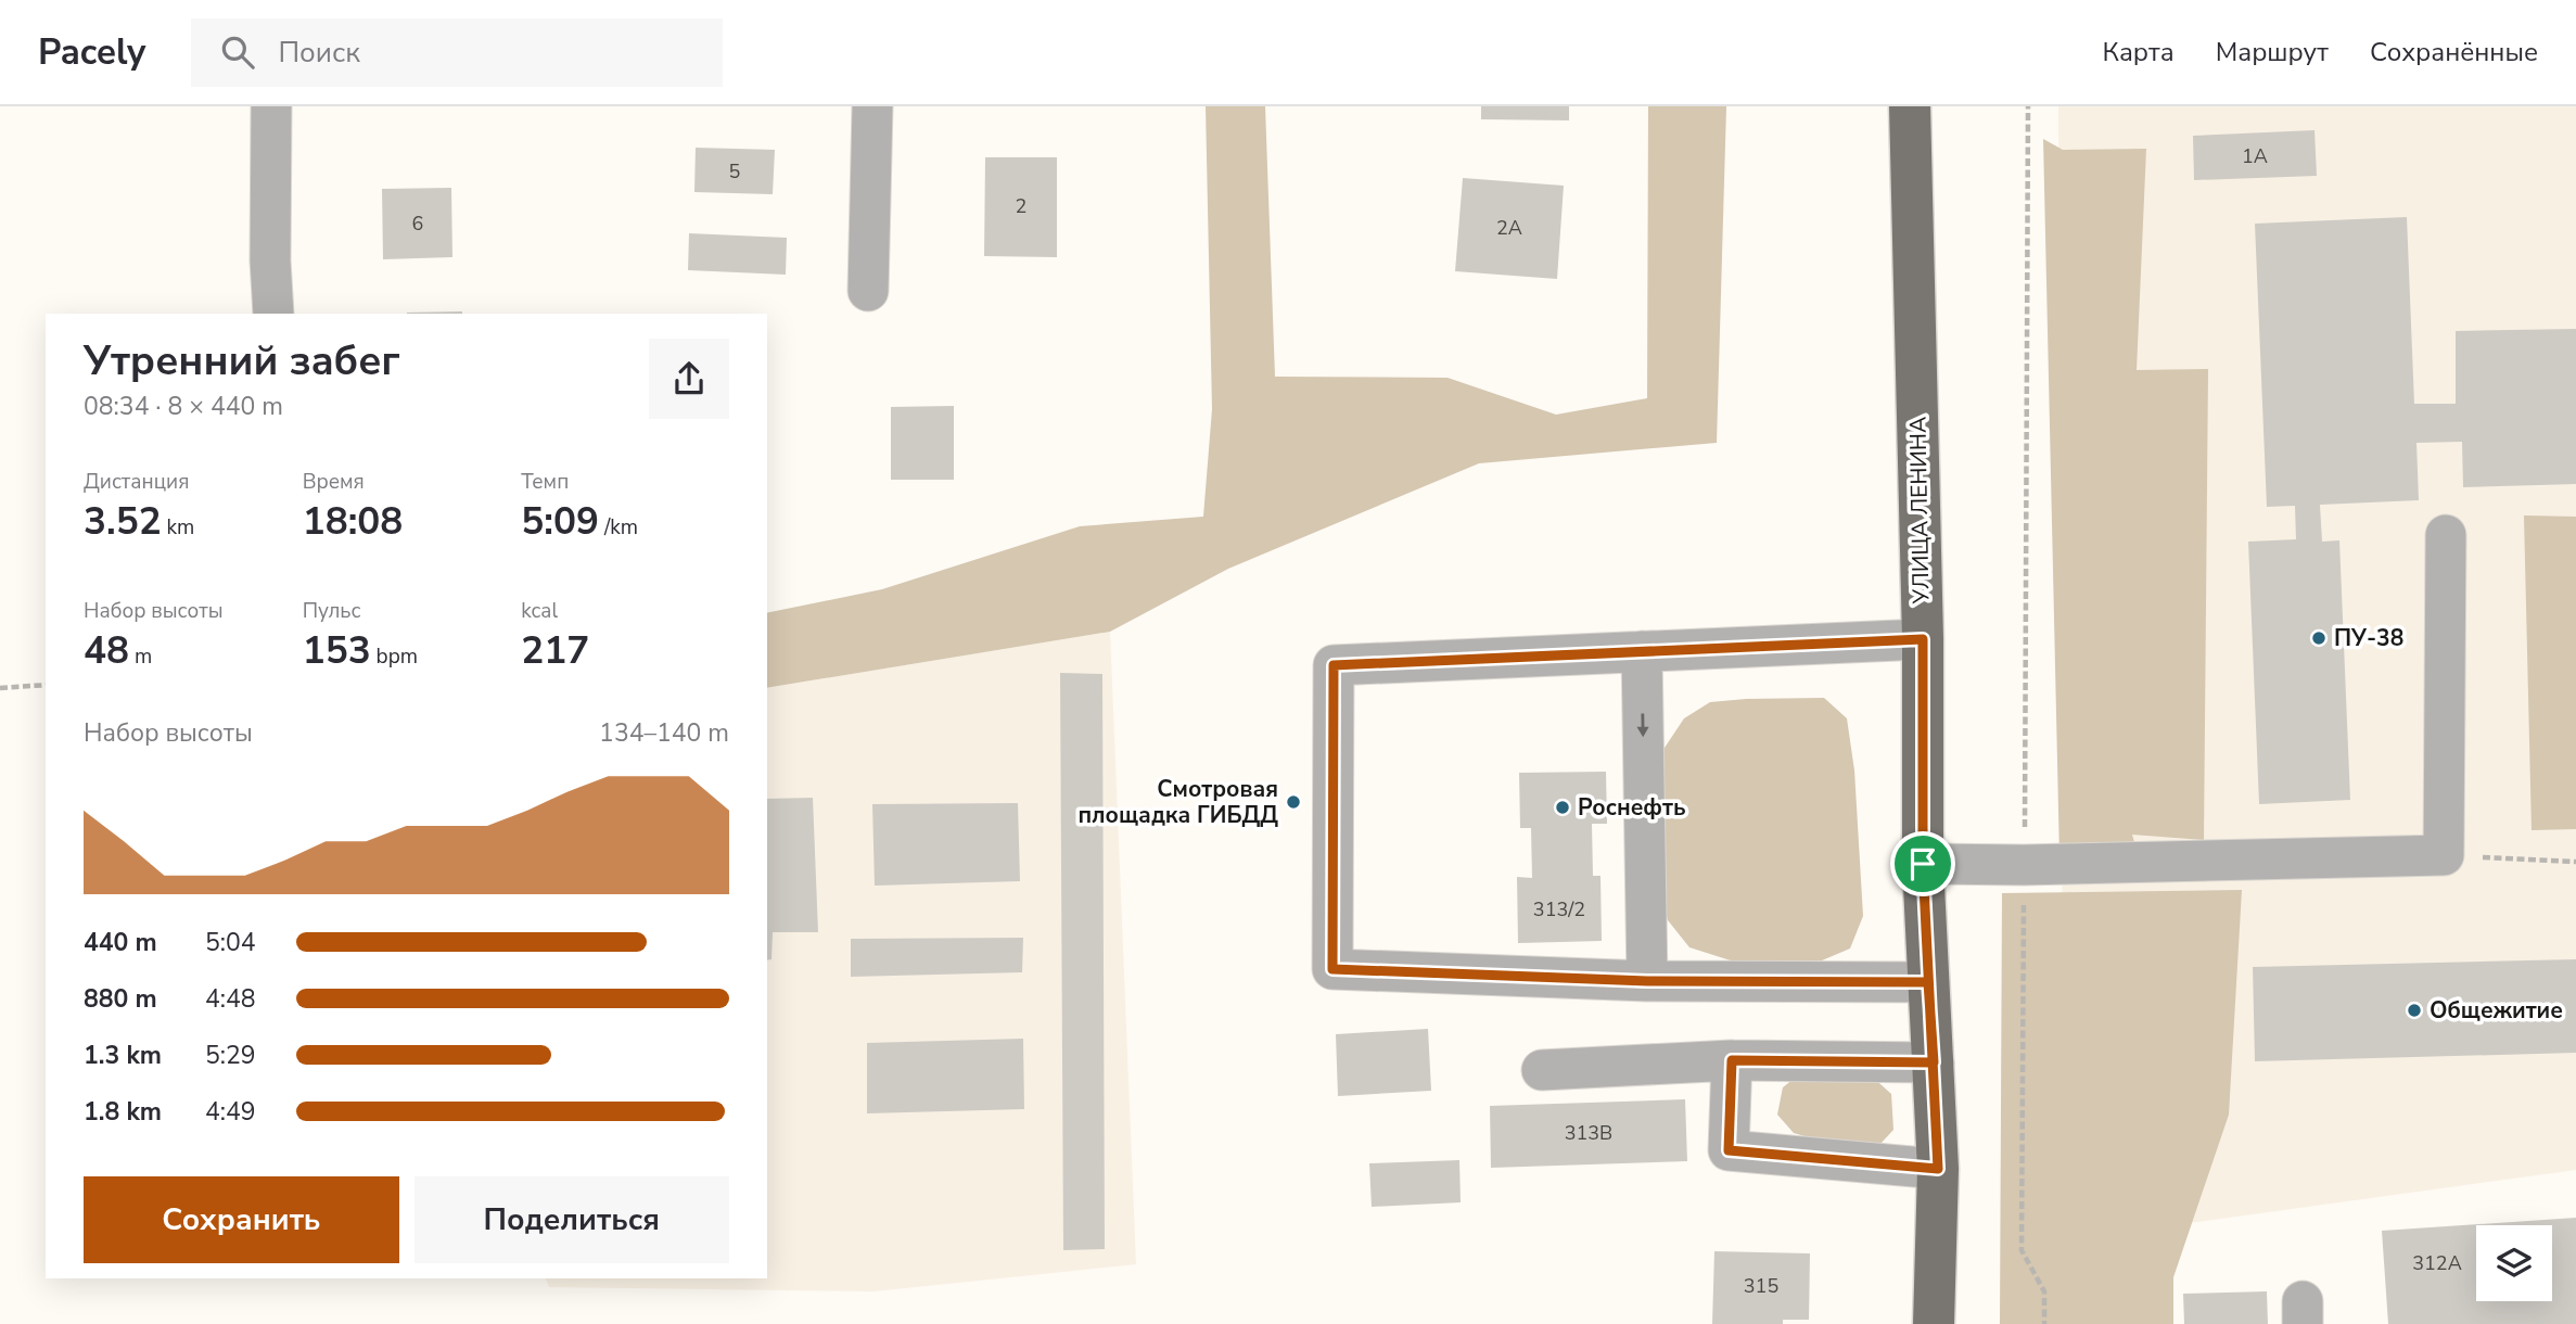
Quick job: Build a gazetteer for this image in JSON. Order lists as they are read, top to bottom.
{
  "streets": {
    "main road": ["УЛИЦА ЛЕНИНА"]
  },
  "places": [
    "ПУ-38",
    "Смотровая площадка ГИБДД",
    "Роснефть",
    "Общежитие"
  ],
  "house_numbers": [
    "1А",
    "5",
    "2",
    "6",
    "2А",
    "313/2",
    "313В",
    "312А",
    "315"
  ],
  "page": {
    "header": "Pacely",
    "search": "Поиск",
    "nav": ["Карта", "Маршрут", "Сохранённые"],
    "heading": ["Утренний забег", "08:34 · 8 × 440 m"],
    "stats": [
      ["Дистанция", "3.52 km"],
      ["Время", "18:08"],
      ["Темп", "5:09 /km"],
      ["Набор высоты", "48 m"],
      ["Пульс", "153 bpm"],
      ["kcal", "217"]
    ],
    "chart": ["Набор высоты", "134–140 m"],
    "list": [
      {
        "name": "440 m",
        "note": "5:04"
      },
      {
        "name": "880 m",
        "note": "4:48"
      },
      {
        "name": "1.3 km",
        "note": "5:29"
      },
      {
        "name": "1.8 km",
        "note": "4:49"
      }
    ],
    "buttons": ["Сохранить", "Поделиться"]
  }
}
